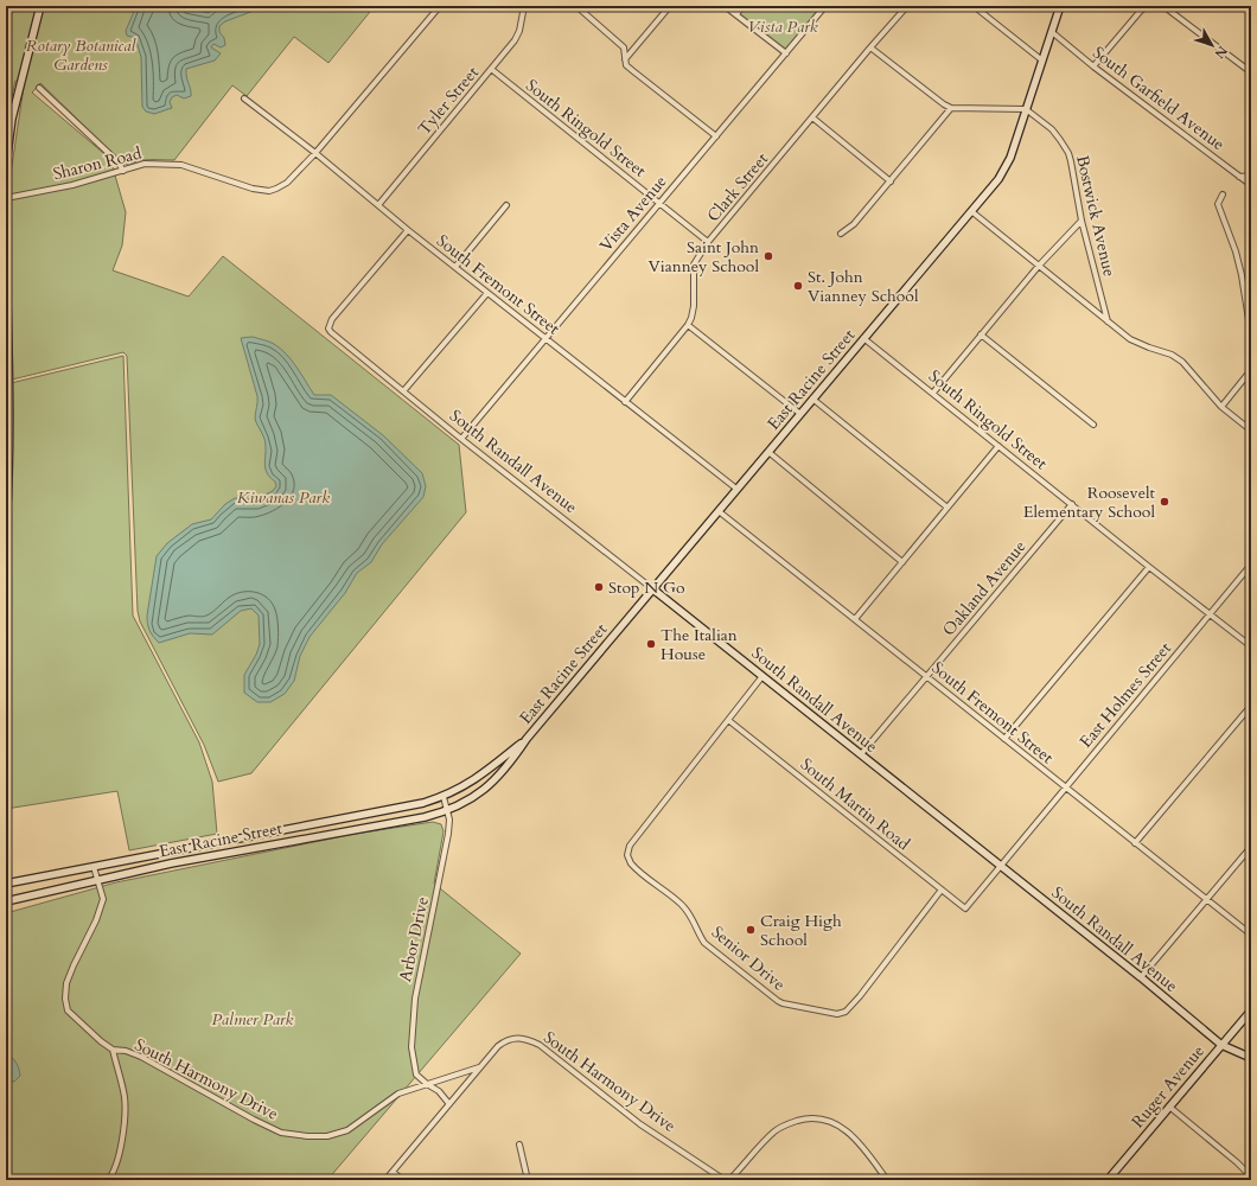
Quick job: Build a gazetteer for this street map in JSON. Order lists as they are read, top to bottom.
{
  "streets": {
    "main road": ["East Racine Street", "South Randall Avenue", "Ruger Avenue"],
    "street": [
      "South Garfield Avenue",
      "Tyler Street",
      "South Ringold Street",
      "Sharon Road",
      "Clark Street",
      "Vista Avenue",
      "Bostwick Avenue",
      "South Fremont Street",
      "Oakland Avenue",
      "East Holmes Street",
      "South Martin Road",
      "Arbor Drive",
      "Senior Drive",
      "South Harmony Drive"
    ]
  },
  "crossings": [
    ["South Garfield Avenue", "East Racine Street"],
    ["Tyler Street", "South Ringold Street"],
    ["Tyler Street", "South Fremont Street"],
    ["South Ringold Street", "Clark Street"],
    ["South Ringold Street", "Vista Avenue"],
    ["South Ringold Street", "East Racine Street"],
    ["South Ringold Street", "Oakland Avenue"],
    ["South Ringold Street", "East Holmes Street"],
    ["Sharon Road", "South Fremont Street"],
    ["Clark Street", "South Fremont Street"],
    ["Vista Avenue", "South Fremont Street"],
    ["Vista Avenue", "South Randall Avenue"],
    ["Bostwick Avenue", "East Racine Street"],
    ["South Fremont Street", "East Racine Street"],
    ["South Fremont Street", "South Randall Avenue"],
    ["South Fremont Street", "Oakland Avenue"],
    ["South Fremont Street", "East Holmes Street"],
    ["East Racine Street", "South Randall Avenue"],
    ["East Racine Street", "Arbor Drive"],
    ["East Racine Street", "South Harmony Drive"],
    ["South Randall Avenue", "Oakland Avenue"],
    ["South Randall Avenue", "East Holmes Street"],
    ["South Randall Avenue", "Senior Drive"],
    ["South Randall Avenue", "Ruger Avenue"],
    ["East Holmes Street", "South Martin Road"],
    ["South Martin Road", "Senior Drive"],
    ["Arbor Drive", "South Harmony Drive"]
  ],
  "parks": [
    "Vista Park",
    "Rotary Botanical Gardens",
    "Kiwanas Park",
    "Palmer Park"
  ],
  "places": [
    "Saint John Vianney School",
    "St. John Vianney School",
    "Roosevelt Elementary School",
    "Stop N Go",
    "The Italian House",
    "Craig High School"
  ],
  "north": "bottom right"
}
